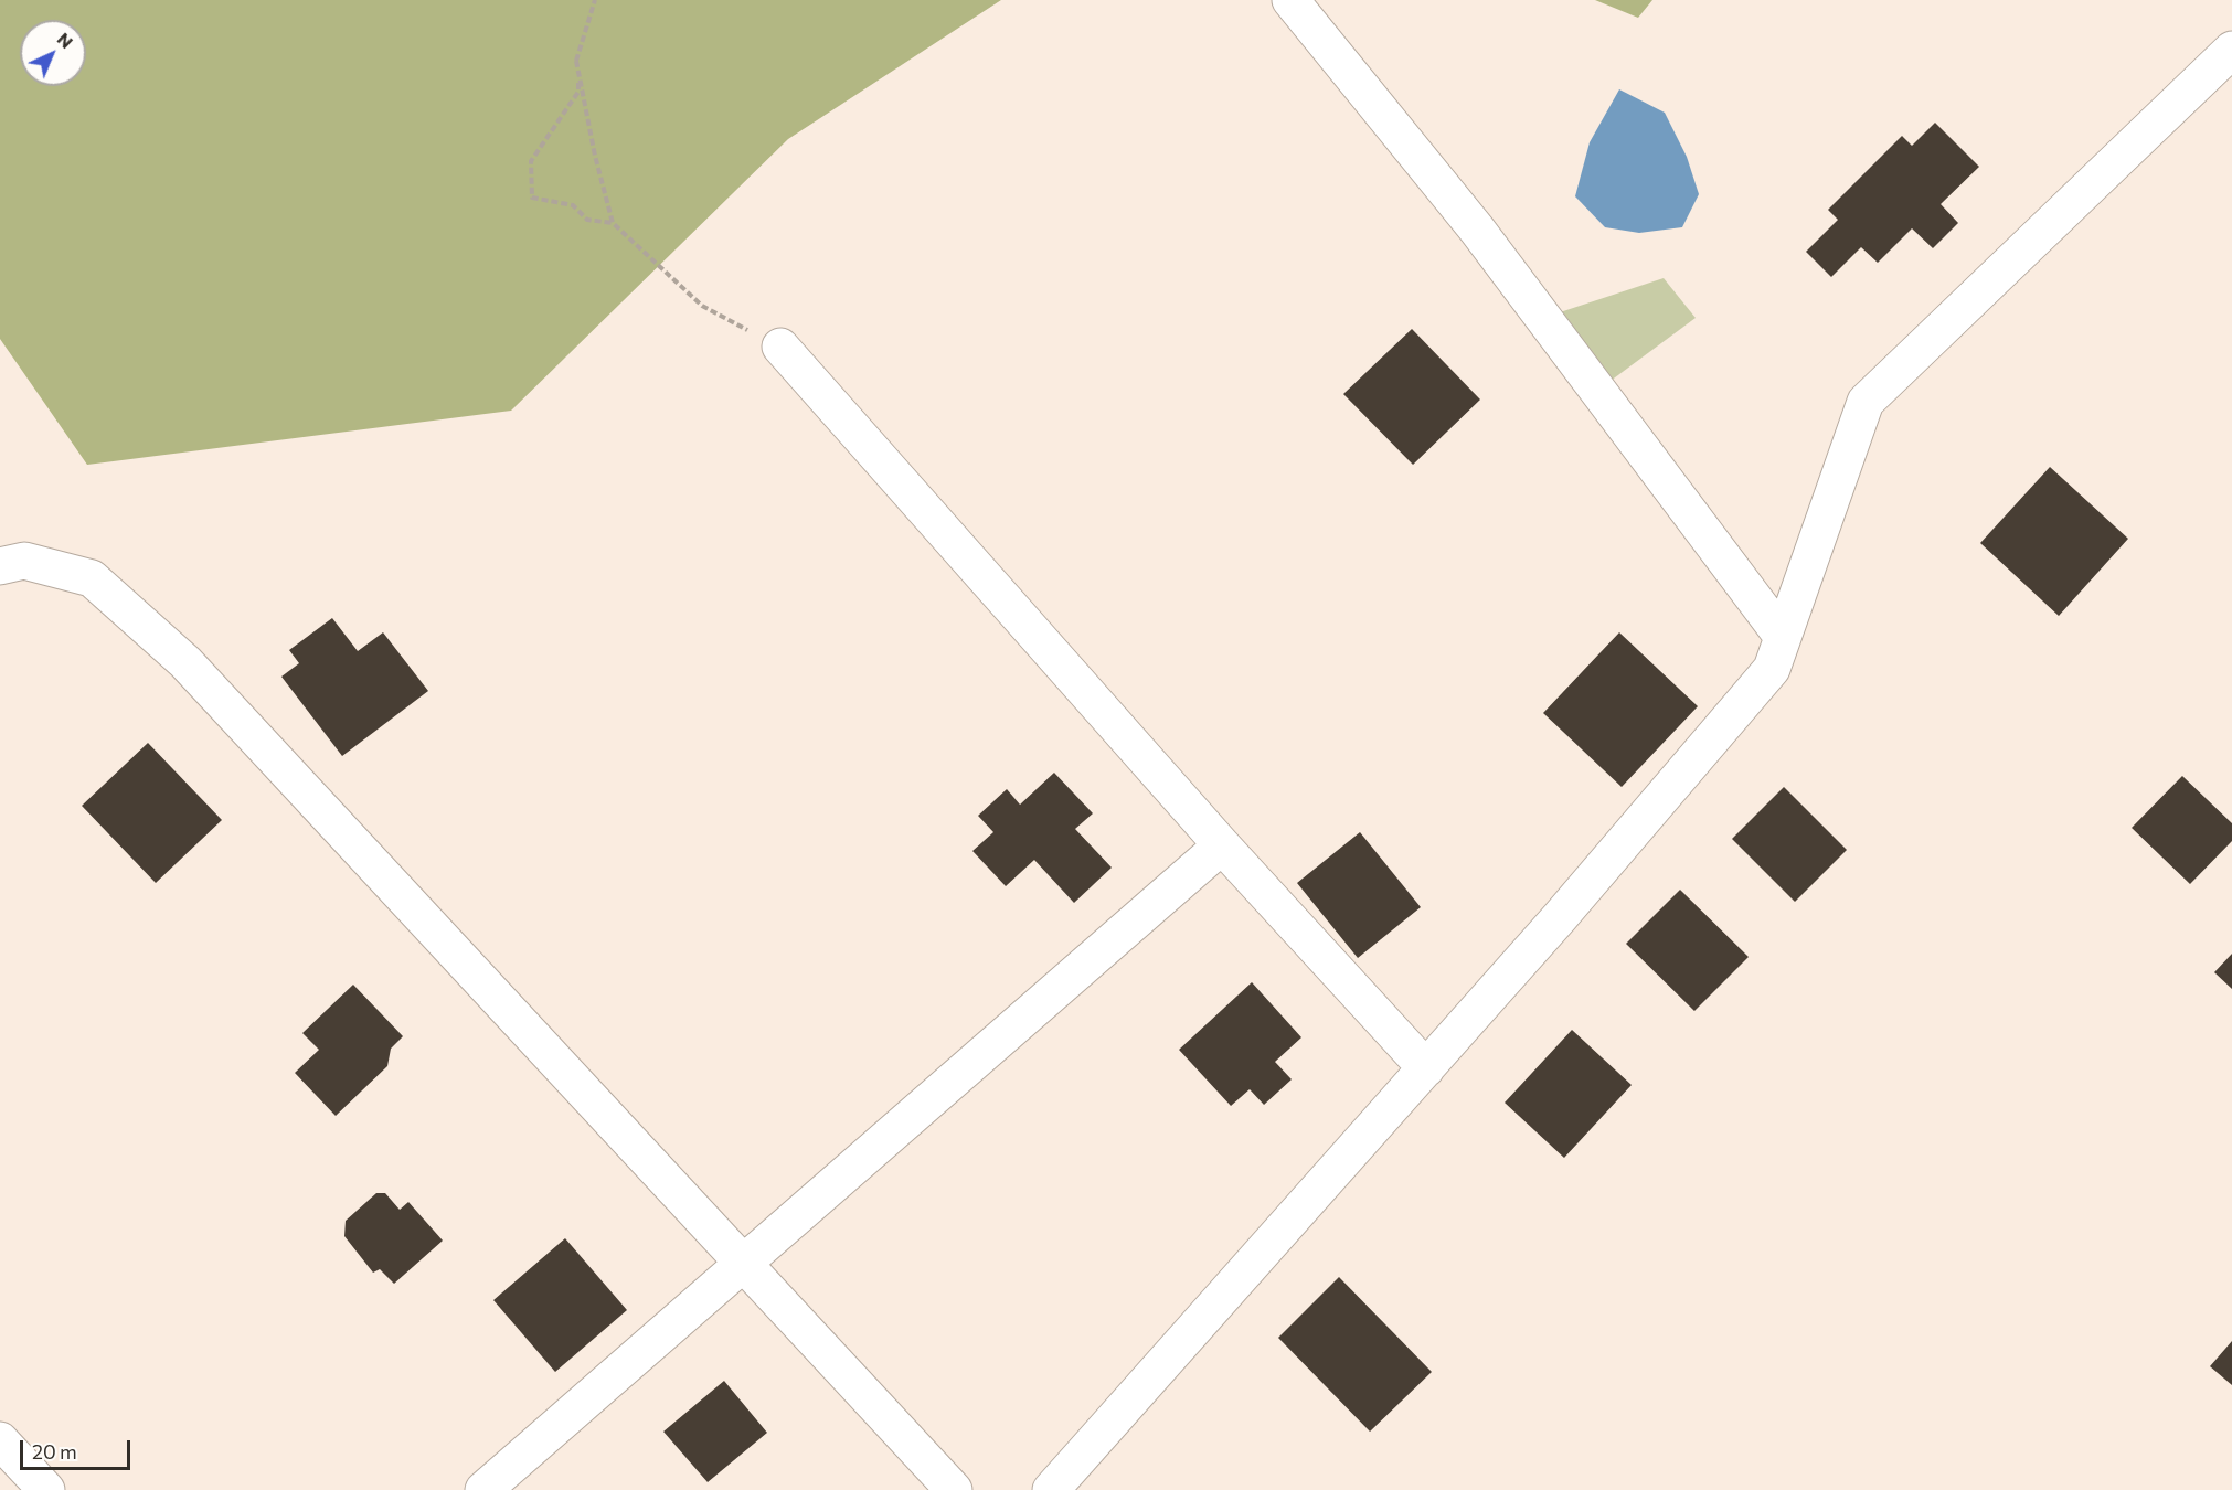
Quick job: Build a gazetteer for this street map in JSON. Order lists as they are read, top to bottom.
{
  "scale_bar": "20 m",
  "north": "top right"
}
